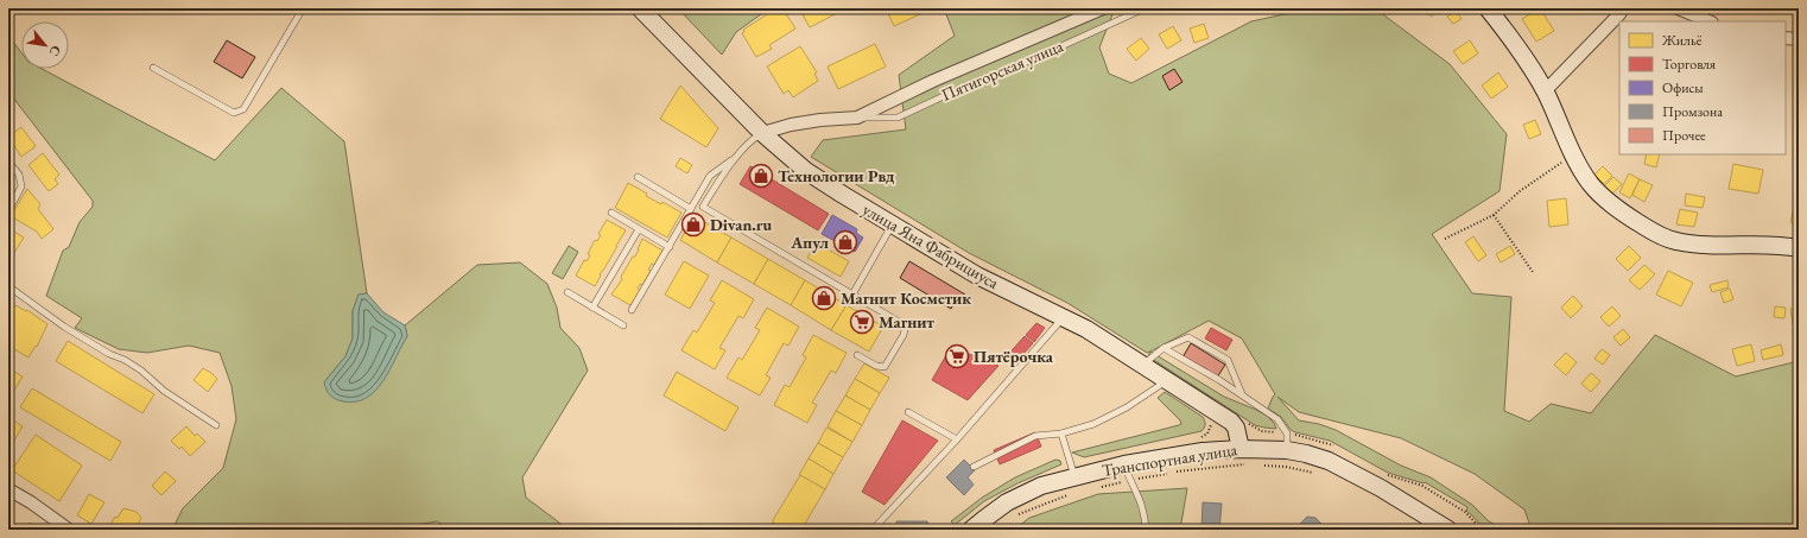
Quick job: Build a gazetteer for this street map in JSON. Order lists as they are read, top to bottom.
{
  "streets": {
    "main road": ["улица Яна Фабрициуса", "Транспортная улица"],
    "street": ["Пятигорская улица"]
  },
  "crossings": [
    ["Пятигорская улица", "улица Яна Фабрициуса"],
    ["улица Яна Фабрициуса", "Транспортная улица"]
  ],
  "places": {
    "shop": [
      "Технологии Рвд",
      "Divan.ru",
      "Апул",
      "Магнит Косметик"
    ],
    "supermarket": ["Магнит", "Пятёрочка"]
  },
  "legend": [
    "Жильё",
    "Торговля",
    "Офисы",
    "Промзона",
    "Прочее"
  ],
  "north": "bottom right"
}
